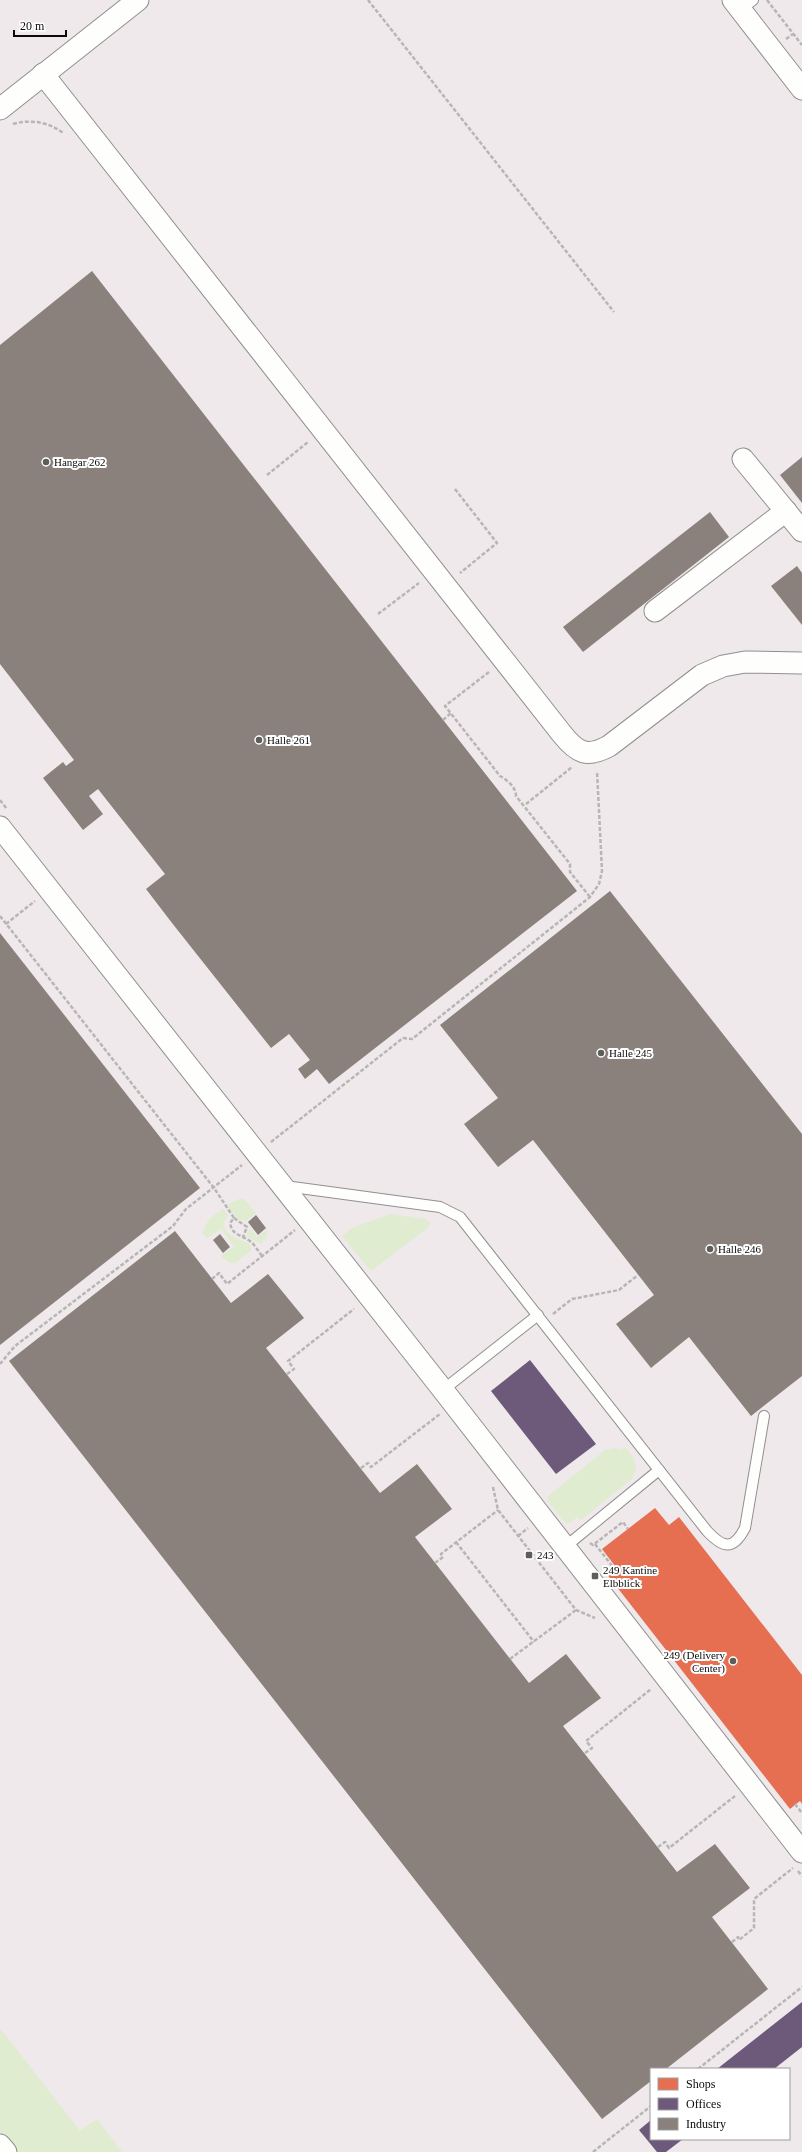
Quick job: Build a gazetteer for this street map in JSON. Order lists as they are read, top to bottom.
{
  "places": {
    "other": [
      "Hangar 262",
      "Halle 261",
      "Halle 245",
      "Halle 246",
      "249 (Delivery Center)"
    ],
    "transit": ["243", "249 Kantine Elbblick"]
  },
  "legend": ["Shops", "Offices", "Industry"],
  "scale_bar": "20 m"
}
